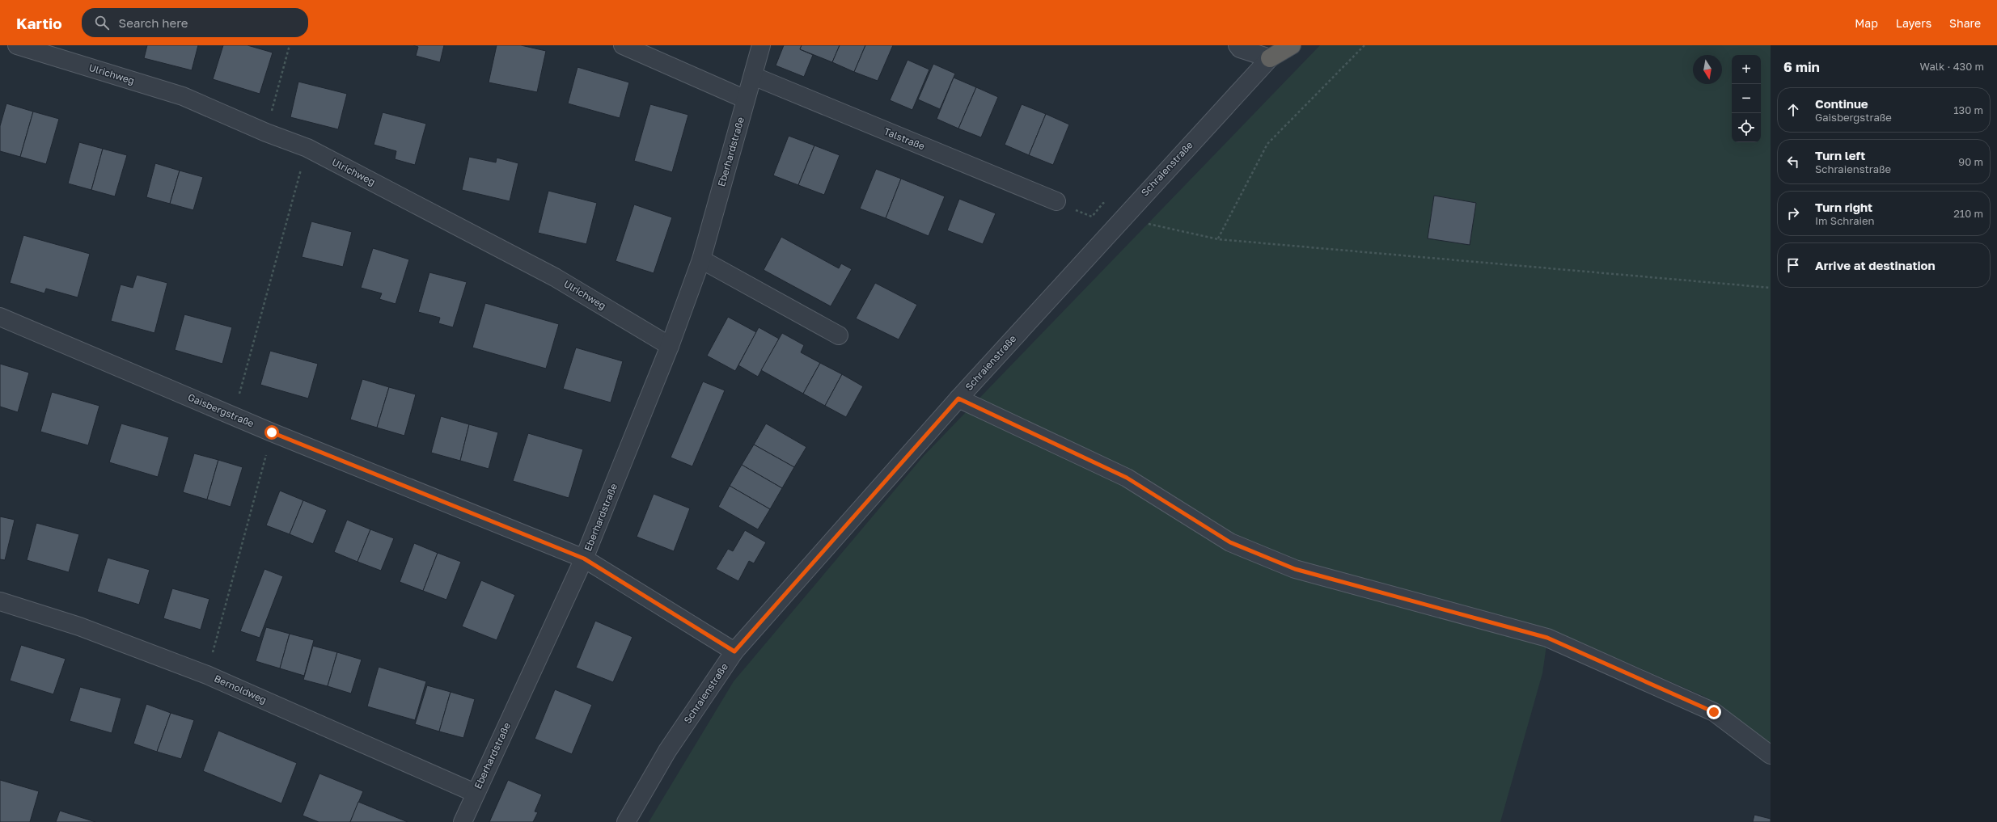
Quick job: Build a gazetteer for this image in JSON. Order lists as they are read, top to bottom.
{
  "streets": {
    "street": [
      "Ulrichweg",
      "Talstraße",
      "Eberhardstraße",
      "Schraienstraße",
      "Gaisbergstraße",
      "Bernoldweg"
    ]
  },
  "crossings": [
    ["Ulrichweg", "Eberhardstraße"],
    ["Talstraße", "Eberhardstraße"],
    ["Eberhardstraße", "Gaisbergstraße"],
    ["Eberhardstraße", "Bernoldweg"],
    ["Schraienstraße", "Gaisbergstraße"]
  ],
  "north": "bottom",
  "page": {
    "header": "Kartio",
    "search": "Search here",
    "nav": ["Map", "Layers", "Share"],
    "heading": ["6 min", "Walk · 430 m"],
    "map_buttons": ["+", "−"],
    "list": [
      ["Continue", "Gaisbergstraße", "130 m"],
      ["Turn left", "Schraienstraße", "90 m"],
      ["Turn right", "Im Schraien", "210 m"],
      "Arrive at destination"
    ]
  }
}
